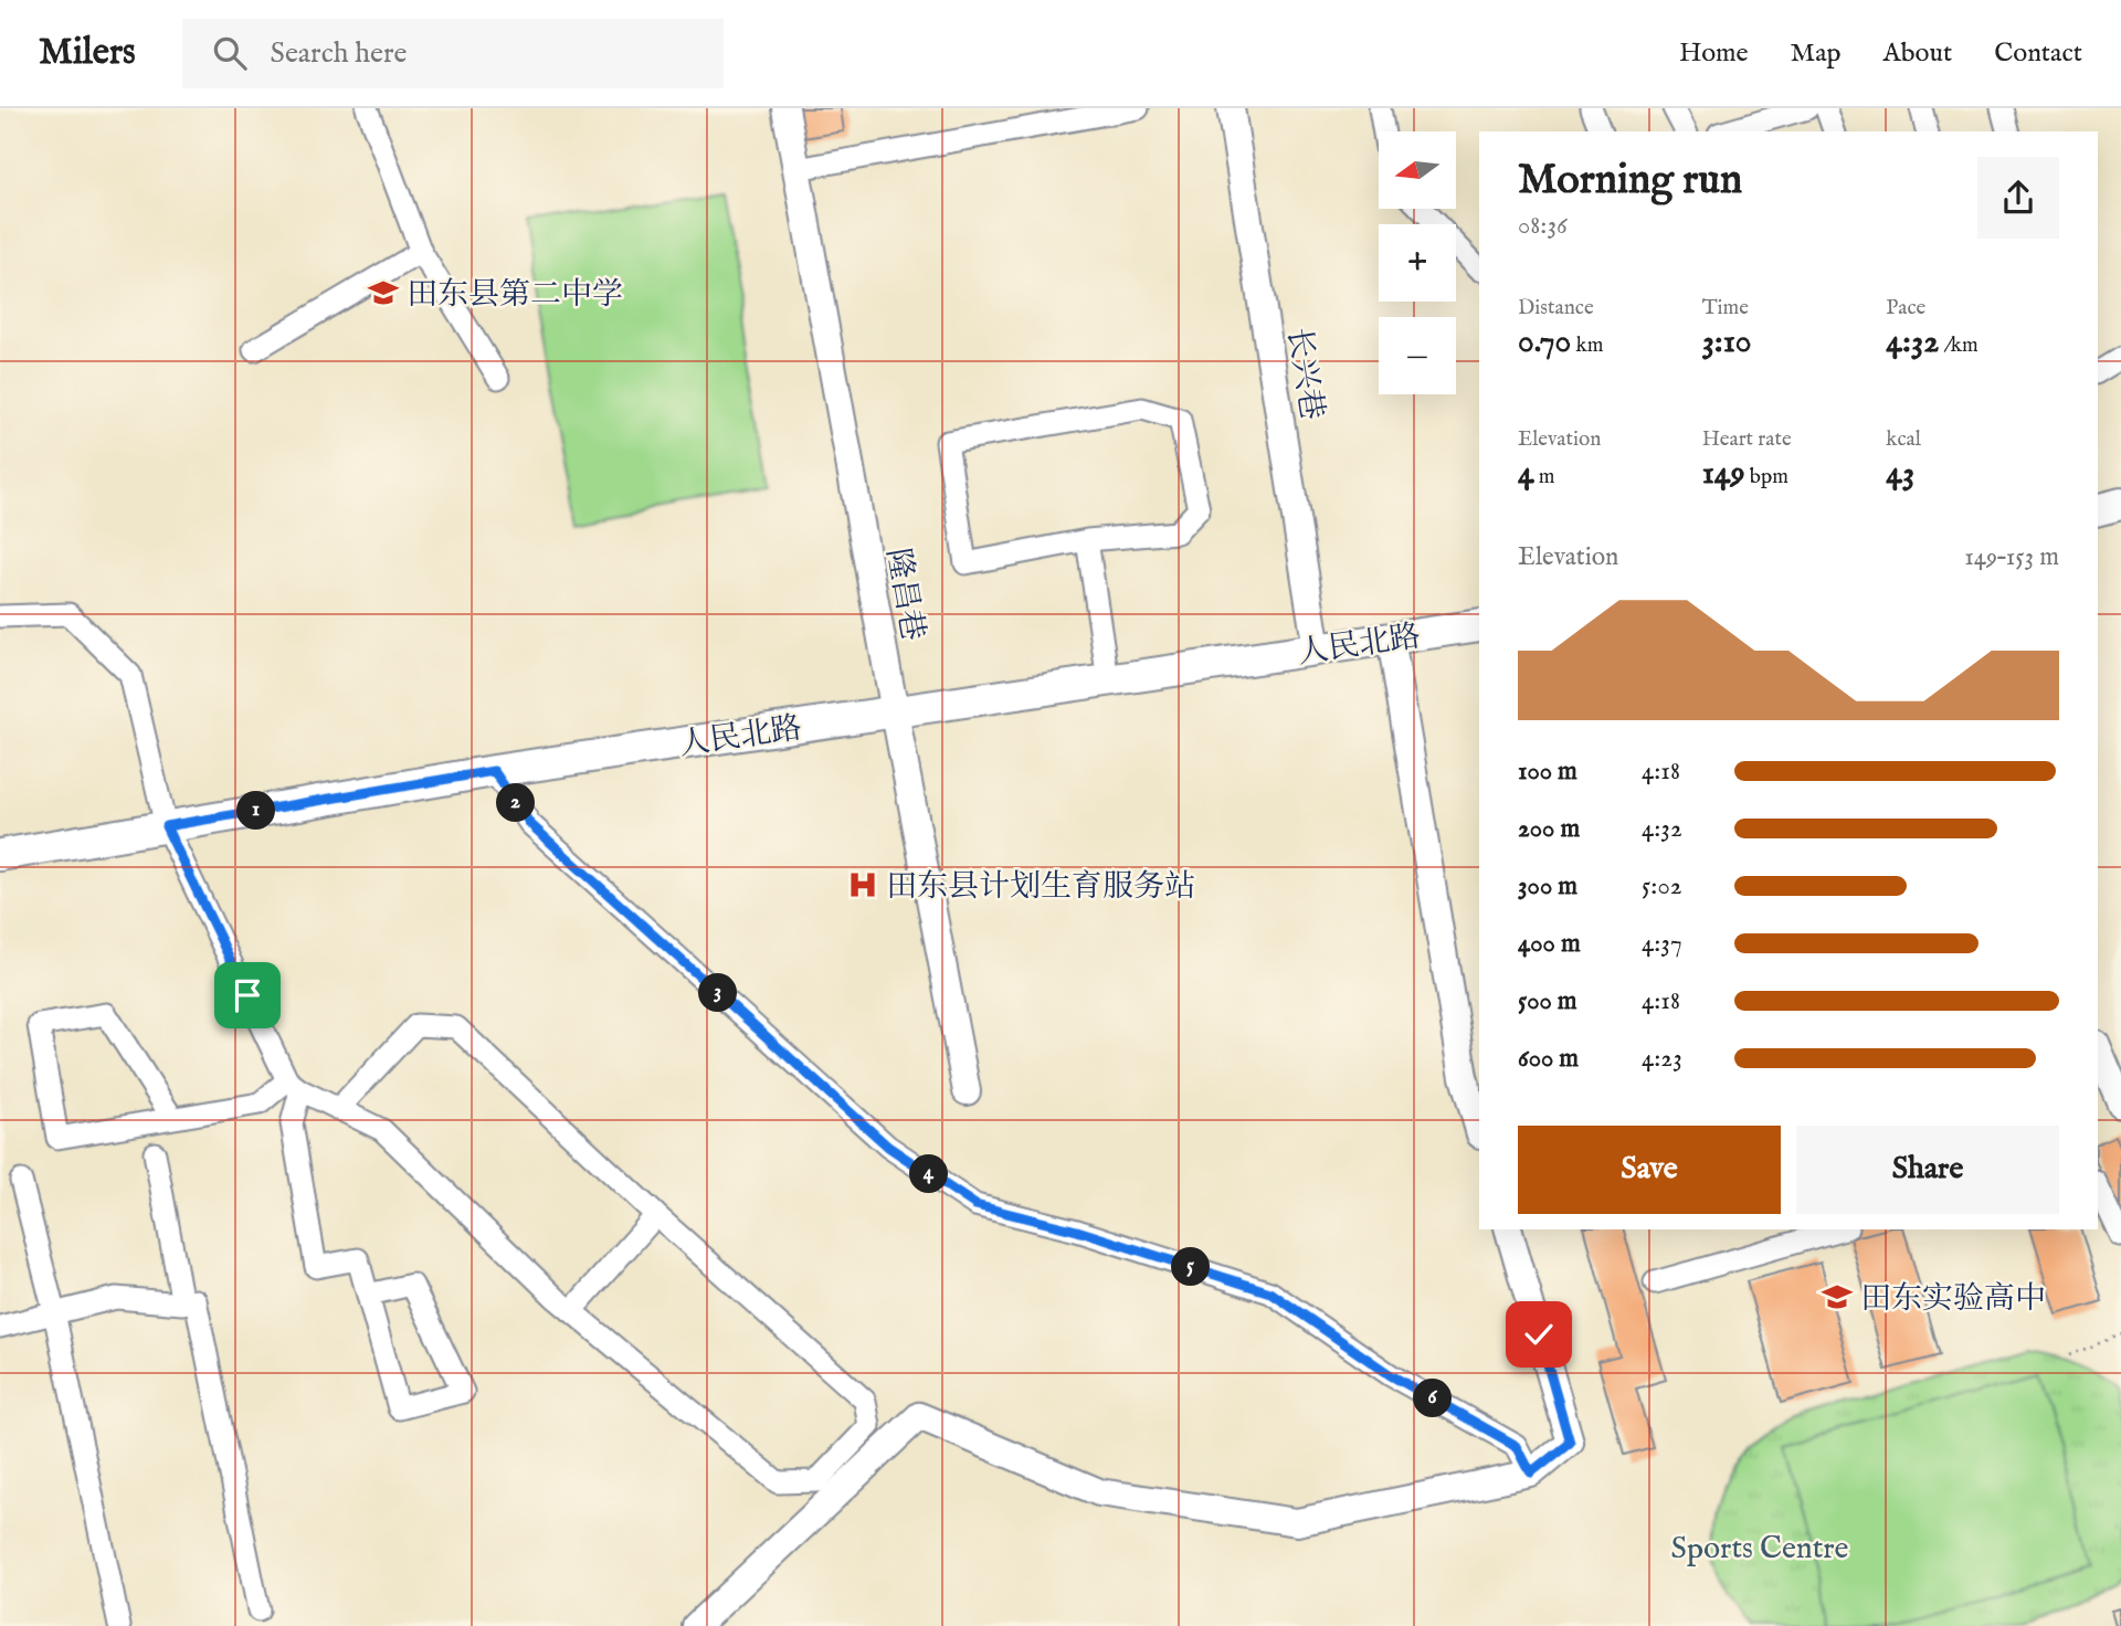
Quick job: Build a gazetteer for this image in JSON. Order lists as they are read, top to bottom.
{
  "streets": {
    "main road": ["人民北路"],
    "street": ["长兴巷", "隆昌巷"]
  },
  "crossings": [
    ["长兴巷", "人民北路"],
    ["隆昌巷", "人民北路"]
  ],
  "parks": ["Sports Centre"],
  "places": {
    "school or university": ["田东县第二中学", "田东实验高中"],
    "hospital": ["田东县计划生育服务站"]
  },
  "north": "left",
  "page": {
    "header": "Milers",
    "search": "Search here",
    "nav": [
      "Home",
      "Map",
      "About",
      "Contact"
    ],
    "map_buttons": ["+", "−"],
    "heading": ["Morning run", "08:36"],
    "stats": [
      ["Distance", "0.70 km"],
      ["Time", "3:10"],
      ["Pace", "4:32 /km"],
      ["Elevation", "4 m"],
      ["Heart rate", "149 bpm"],
      ["kcal", "43"]
    ],
    "chart": ["Elevation", "149–153 m"],
    "list": [
      {
        "name": "100 m",
        "note": "4:18"
      },
      {
        "name": "200 m",
        "note": "4:32"
      },
      {
        "name": "300 m",
        "note": "5:02"
      },
      {
        "name": "400 m",
        "note": "4:37"
      },
      {
        "name": "500 m",
        "note": "4:18"
      },
      {
        "name": "600 m",
        "note": "4:23"
      }
    ],
    "pins": [
      "2",
      "1",
      "3",
      "4",
      "5",
      "6"
    ],
    "buttons": ["Save", "Share"]
  }
}
